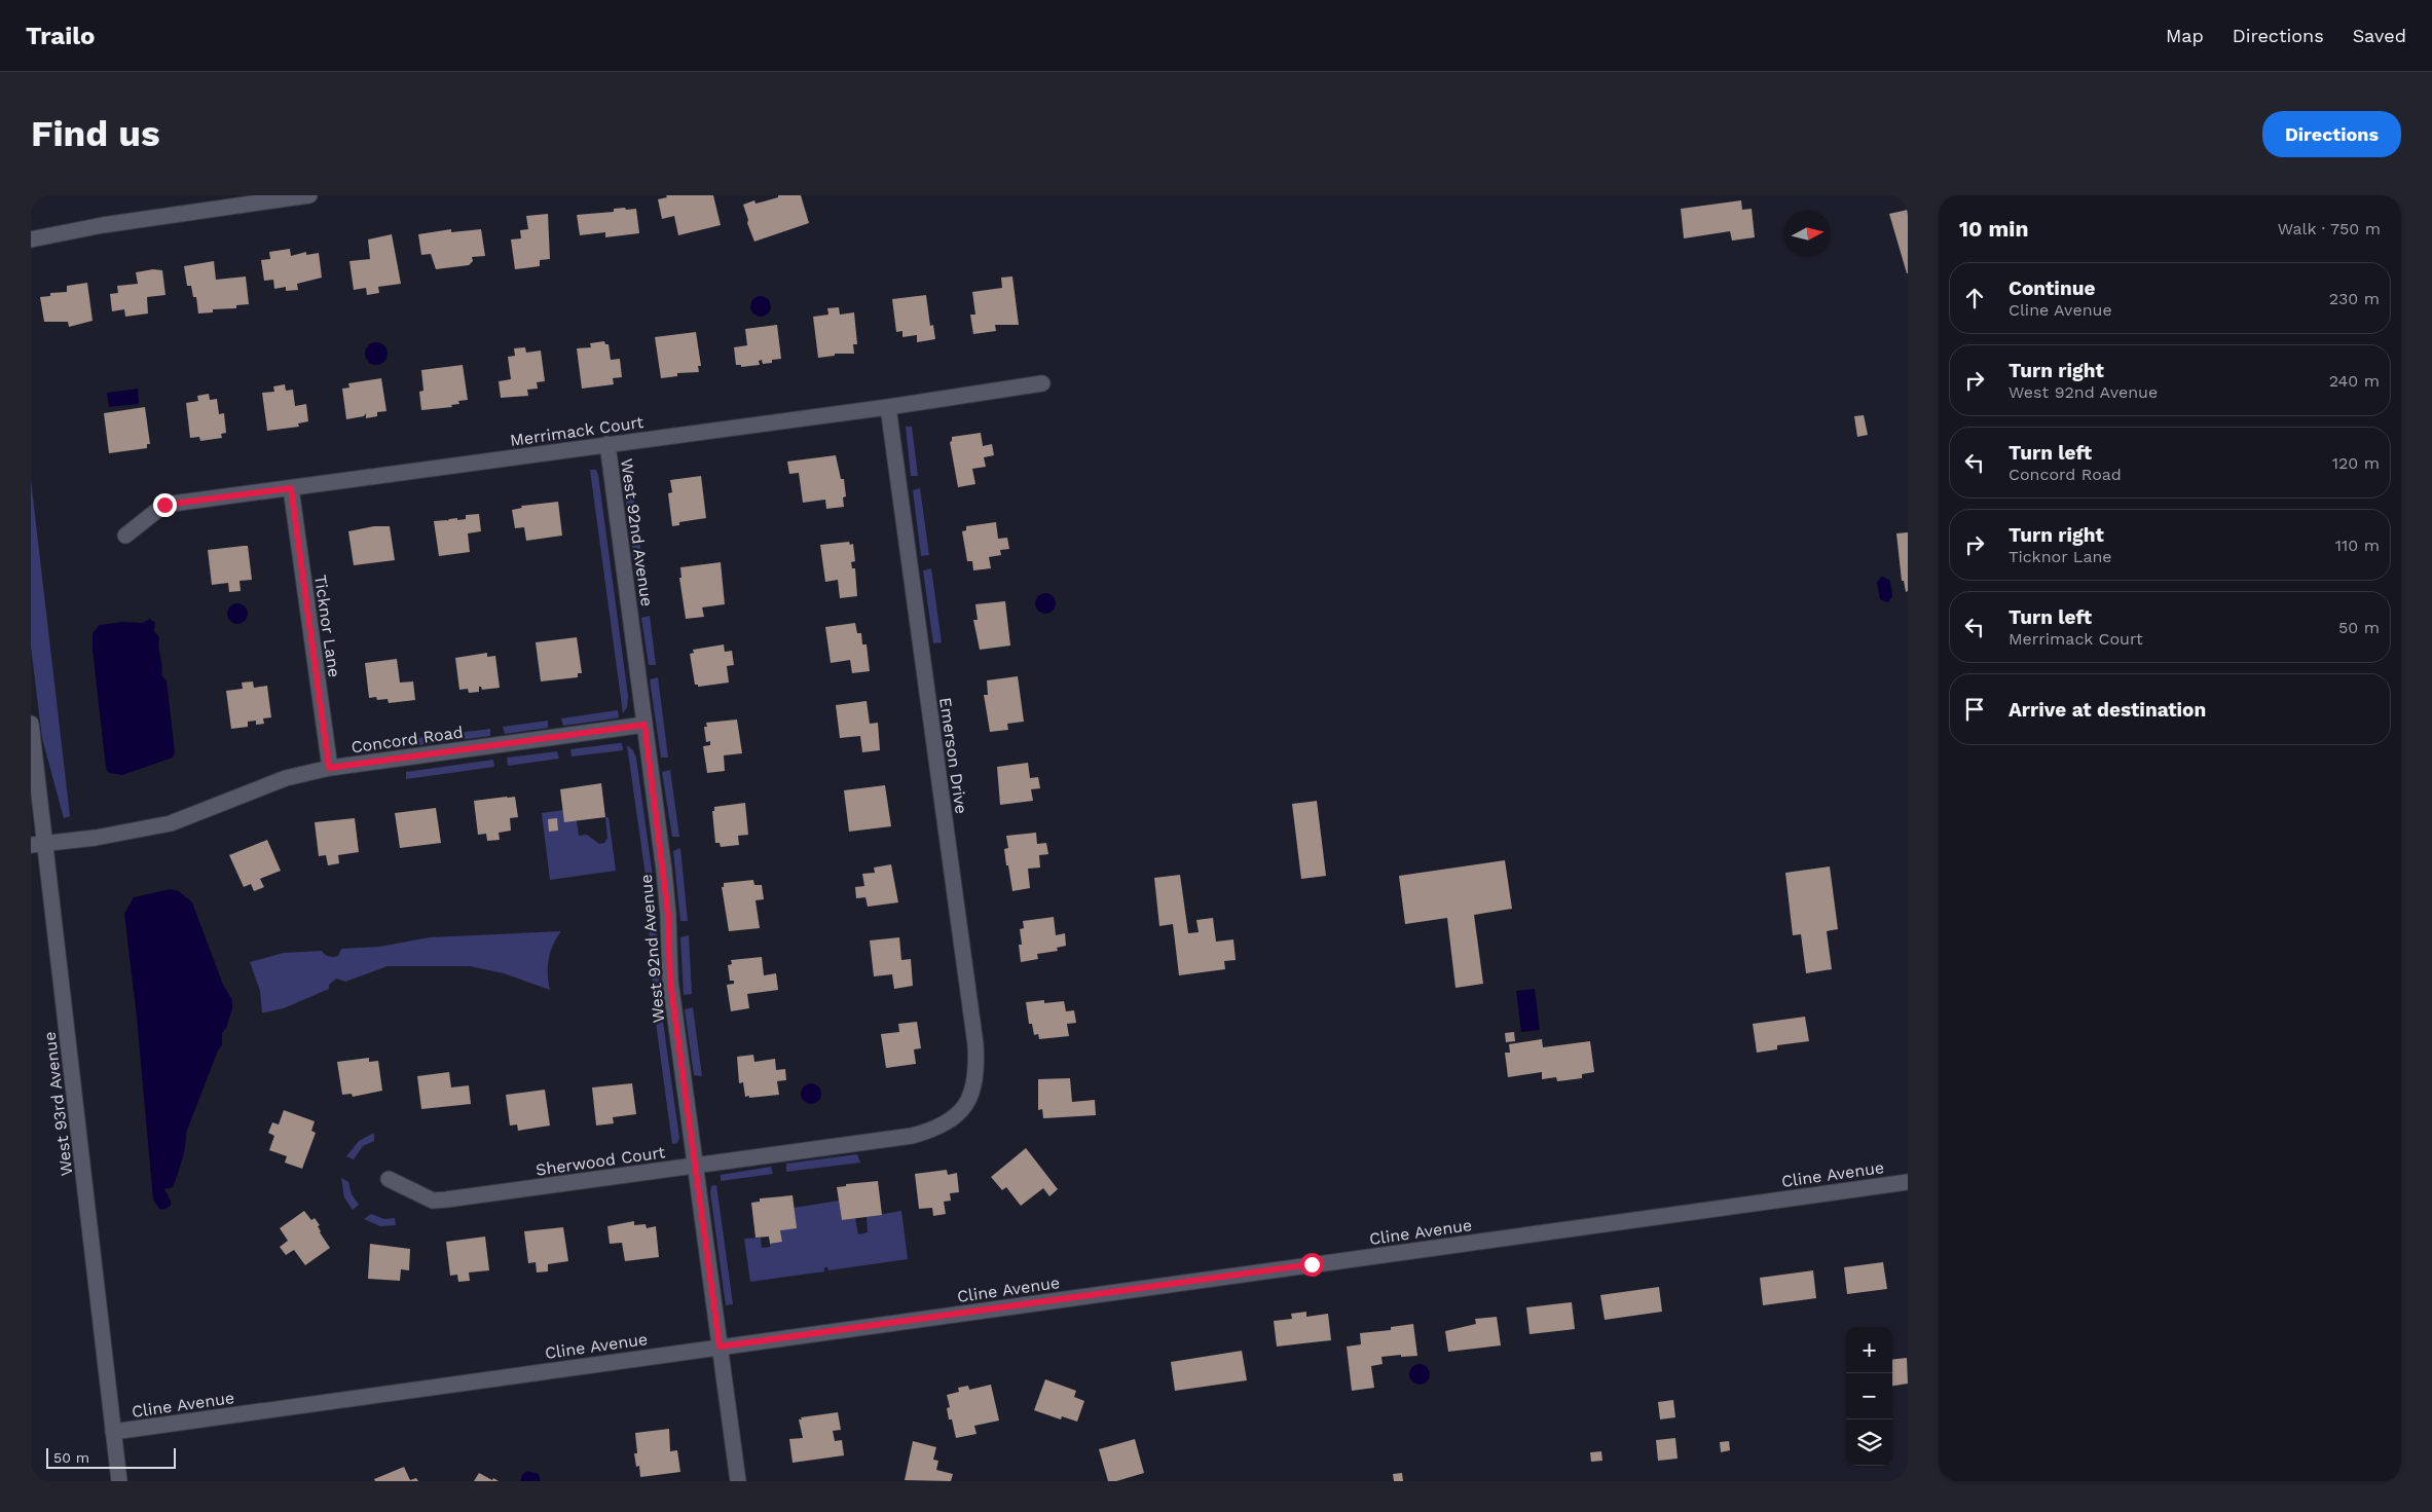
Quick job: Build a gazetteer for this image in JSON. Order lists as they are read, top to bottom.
{
  "streets": {
    "street": [
      "Merrimack Court",
      "West 92nd Avenue",
      "Ticknor Lane",
      "Concord Road",
      "Emerson Drive",
      "West 93rd Avenue",
      "Sherwood Court",
      "Cline Avenue"
    ]
  },
  "crossings": [
    ["Merrimack Court", "West 92nd Avenue"],
    ["Merrimack Court", "Ticknor Lane"],
    ["Merrimack Court", "Emerson Drive"],
    ["West 92nd Avenue", "Concord Road"],
    ["West 92nd Avenue", "Sherwood Court"],
    ["West 92nd Avenue", "Cline Avenue"],
    ["Ticknor Lane", "Concord Road"],
    ["Concord Road", "West 93rd Avenue"],
    ["Emerson Drive", "Sherwood Court"],
    ["West 93rd Avenue", "Cline Avenue"]
  ],
  "scale_bar": "50 m",
  "north": "right",
  "page": {
    "header": "Trailo",
    "nav": ["Map", "Directions", "Saved"],
    "buttons": "Directions",
    "title": "Find us",
    "heading": ["10 min", "Walk · 750 m"],
    "list": [
      ["Continue", "Cline Avenue", "230 m"],
      ["Turn right", "West 92nd Avenue", "240 m"],
      ["Turn left", "Concord Road", "120 m"],
      ["Turn right", "Ticknor Lane", "110 m"],
      ["Turn left", "Merrimack Court", "50 m"],
      "Arrive at destination"
    ],
    "map_buttons": ["+", "−"],
    "scale": "50 m"
  }
}
